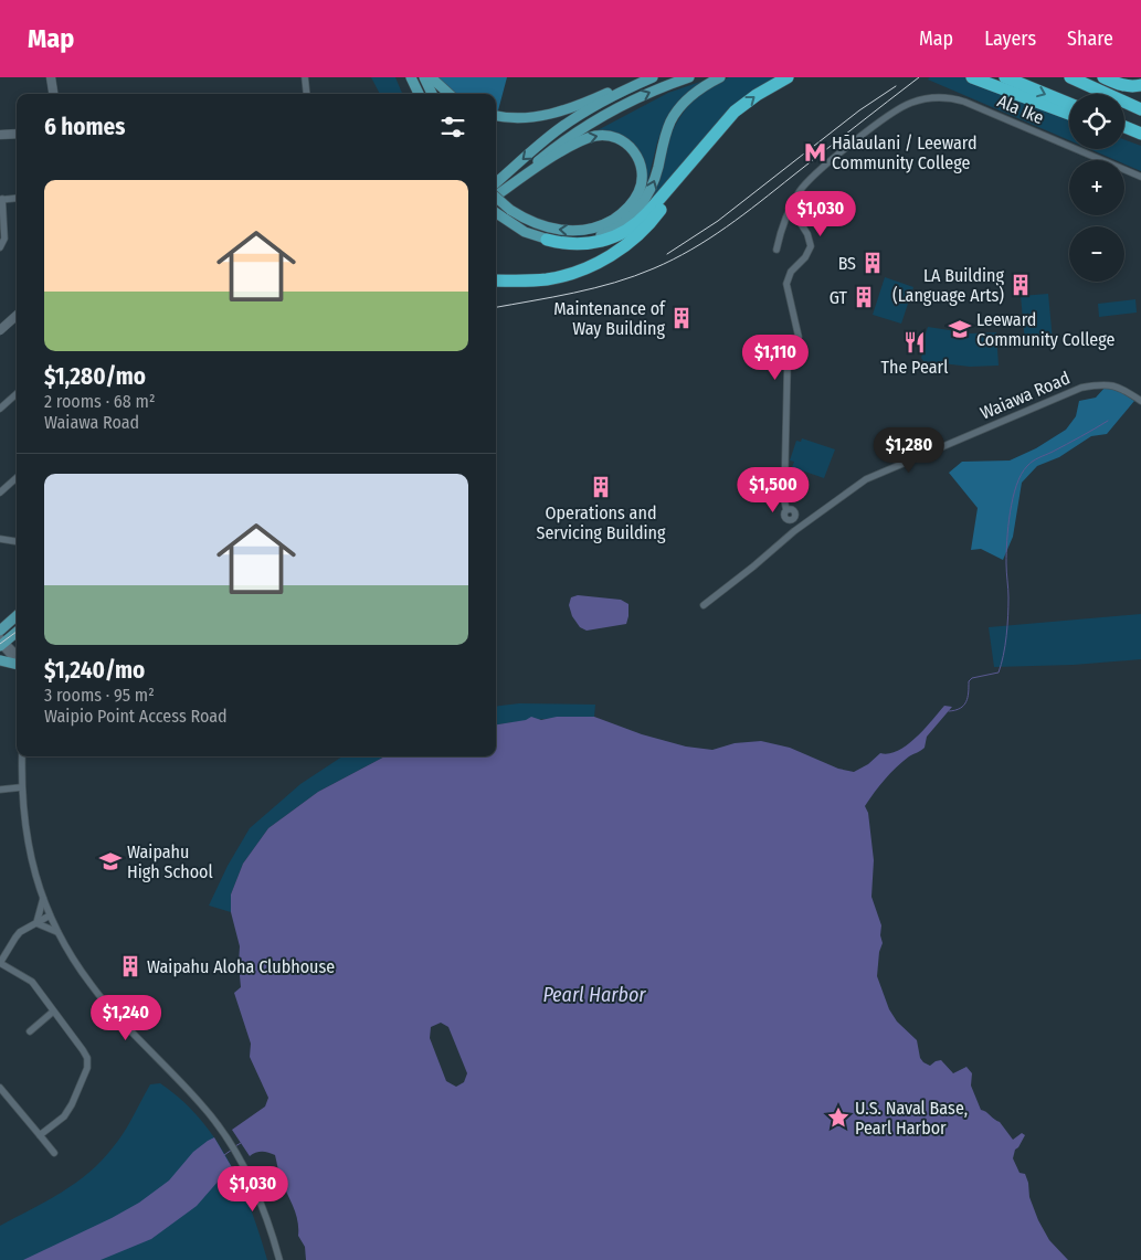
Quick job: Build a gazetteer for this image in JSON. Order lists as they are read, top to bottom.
{
  "streets": {
    "street": ["Ala Ike", "Waiawa Road"]
  },
  "water": ["Pearl Harbor"],
  "places": {
    "metro station": ["Hālaulani / Leeward Community College"],
    "building": [
      "BS",
      "LA Building (Language Arts)",
      "GT",
      "Maintenance of Way Building",
      "Operations and Servicing Building",
      "Waipahu Aloha Clubhouse"
    ],
    "school or university": ["Leeward Community College", "Waipahu High School"],
    "restaurant": ["The Pearl"],
    "place": ["U.S. Naval Base, Pearl Harbor"]
  },
  "page": {
    "header": "Map",
    "nav": ["Map", "Layers", "Share"],
    "map_buttons": ["+", "−"],
    "heading": "6 homes",
    "list": [
      {
        "name": "$1,280/mo",
        "note": "2 rooms · 68 m² · Waiawa Road"
      },
      {
        "name": "$1,240/mo",
        "note": "3 rooms · 95 m² · Waipio Point Access Road"
      }
    ],
    "price": [
      "$1,030",
      "$1,110",
      "$1,280",
      "$1,500",
      "$1,240",
      "$1,030"
    ]
  }
}
